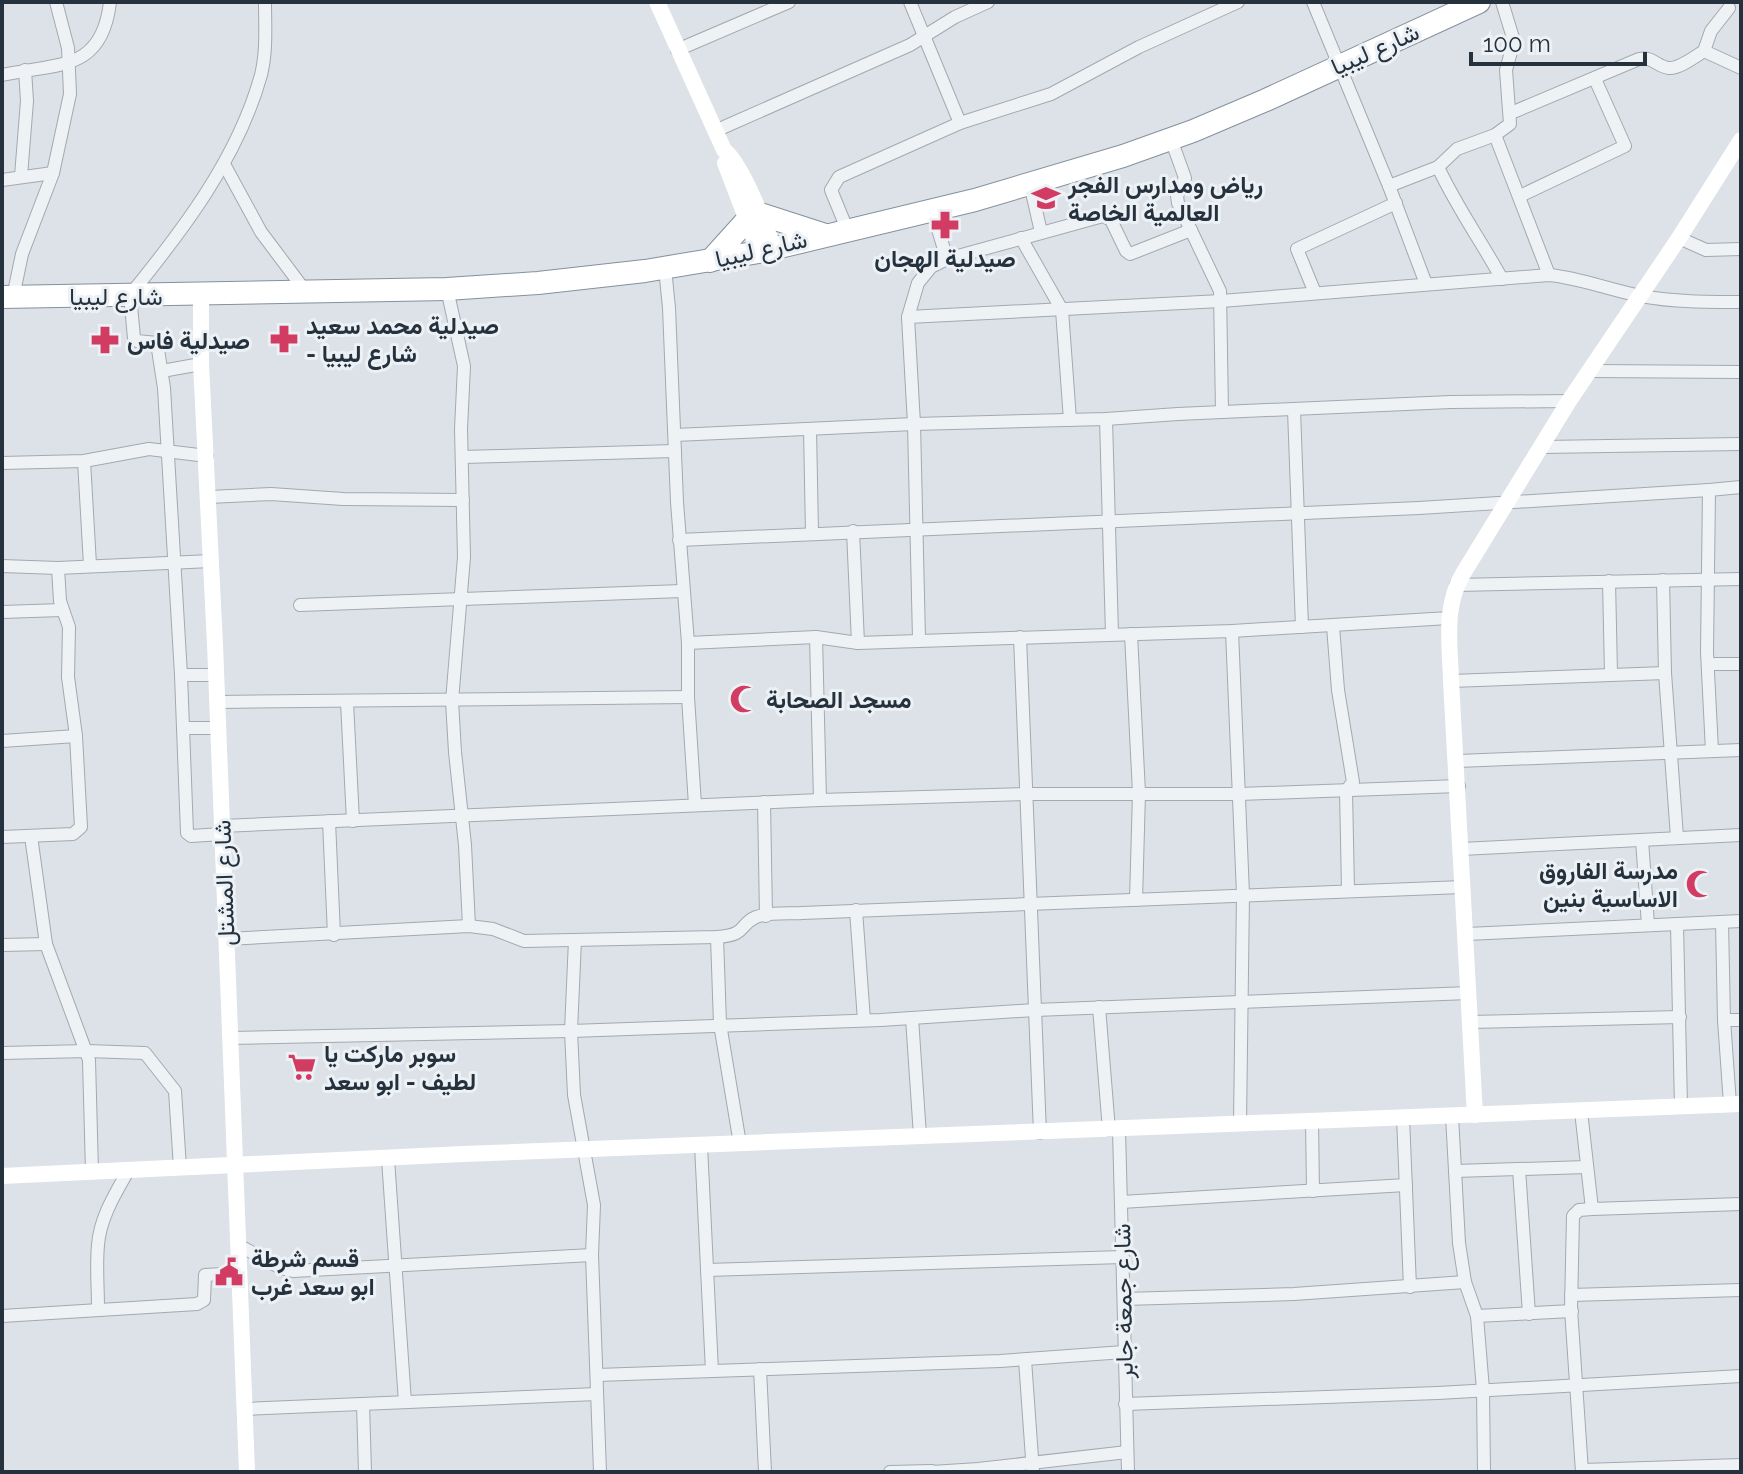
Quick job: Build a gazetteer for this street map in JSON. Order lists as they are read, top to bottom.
{
  "streets": {
    "highway": ["شارع ليبيا"],
    "street": ["شارع المشتل", "شارع جمعة جابر"]
  },
  "crossings": [
    ["شارع ليبيا", "شارع المشتل"]
  ],
  "places": {
    "school or university": ["رياض ومدارس الفجر العالمية الخاصة"],
    "pharmacy": ["صيدلية الهجان", "صيدلية محمد سعيد - شارع ليبيا", "صيدلية فاس"],
    "mosque": ["مسجد الصحابة", "مدرسة الفاروق الاساسية بنين"],
    "supermarket": ["سوبر ماركت يا لطيف - ابو سعد"],
    "public building": ["قسم شرطة ابو سعد غرب"]
  },
  "scale_bar": "100 m"
}
